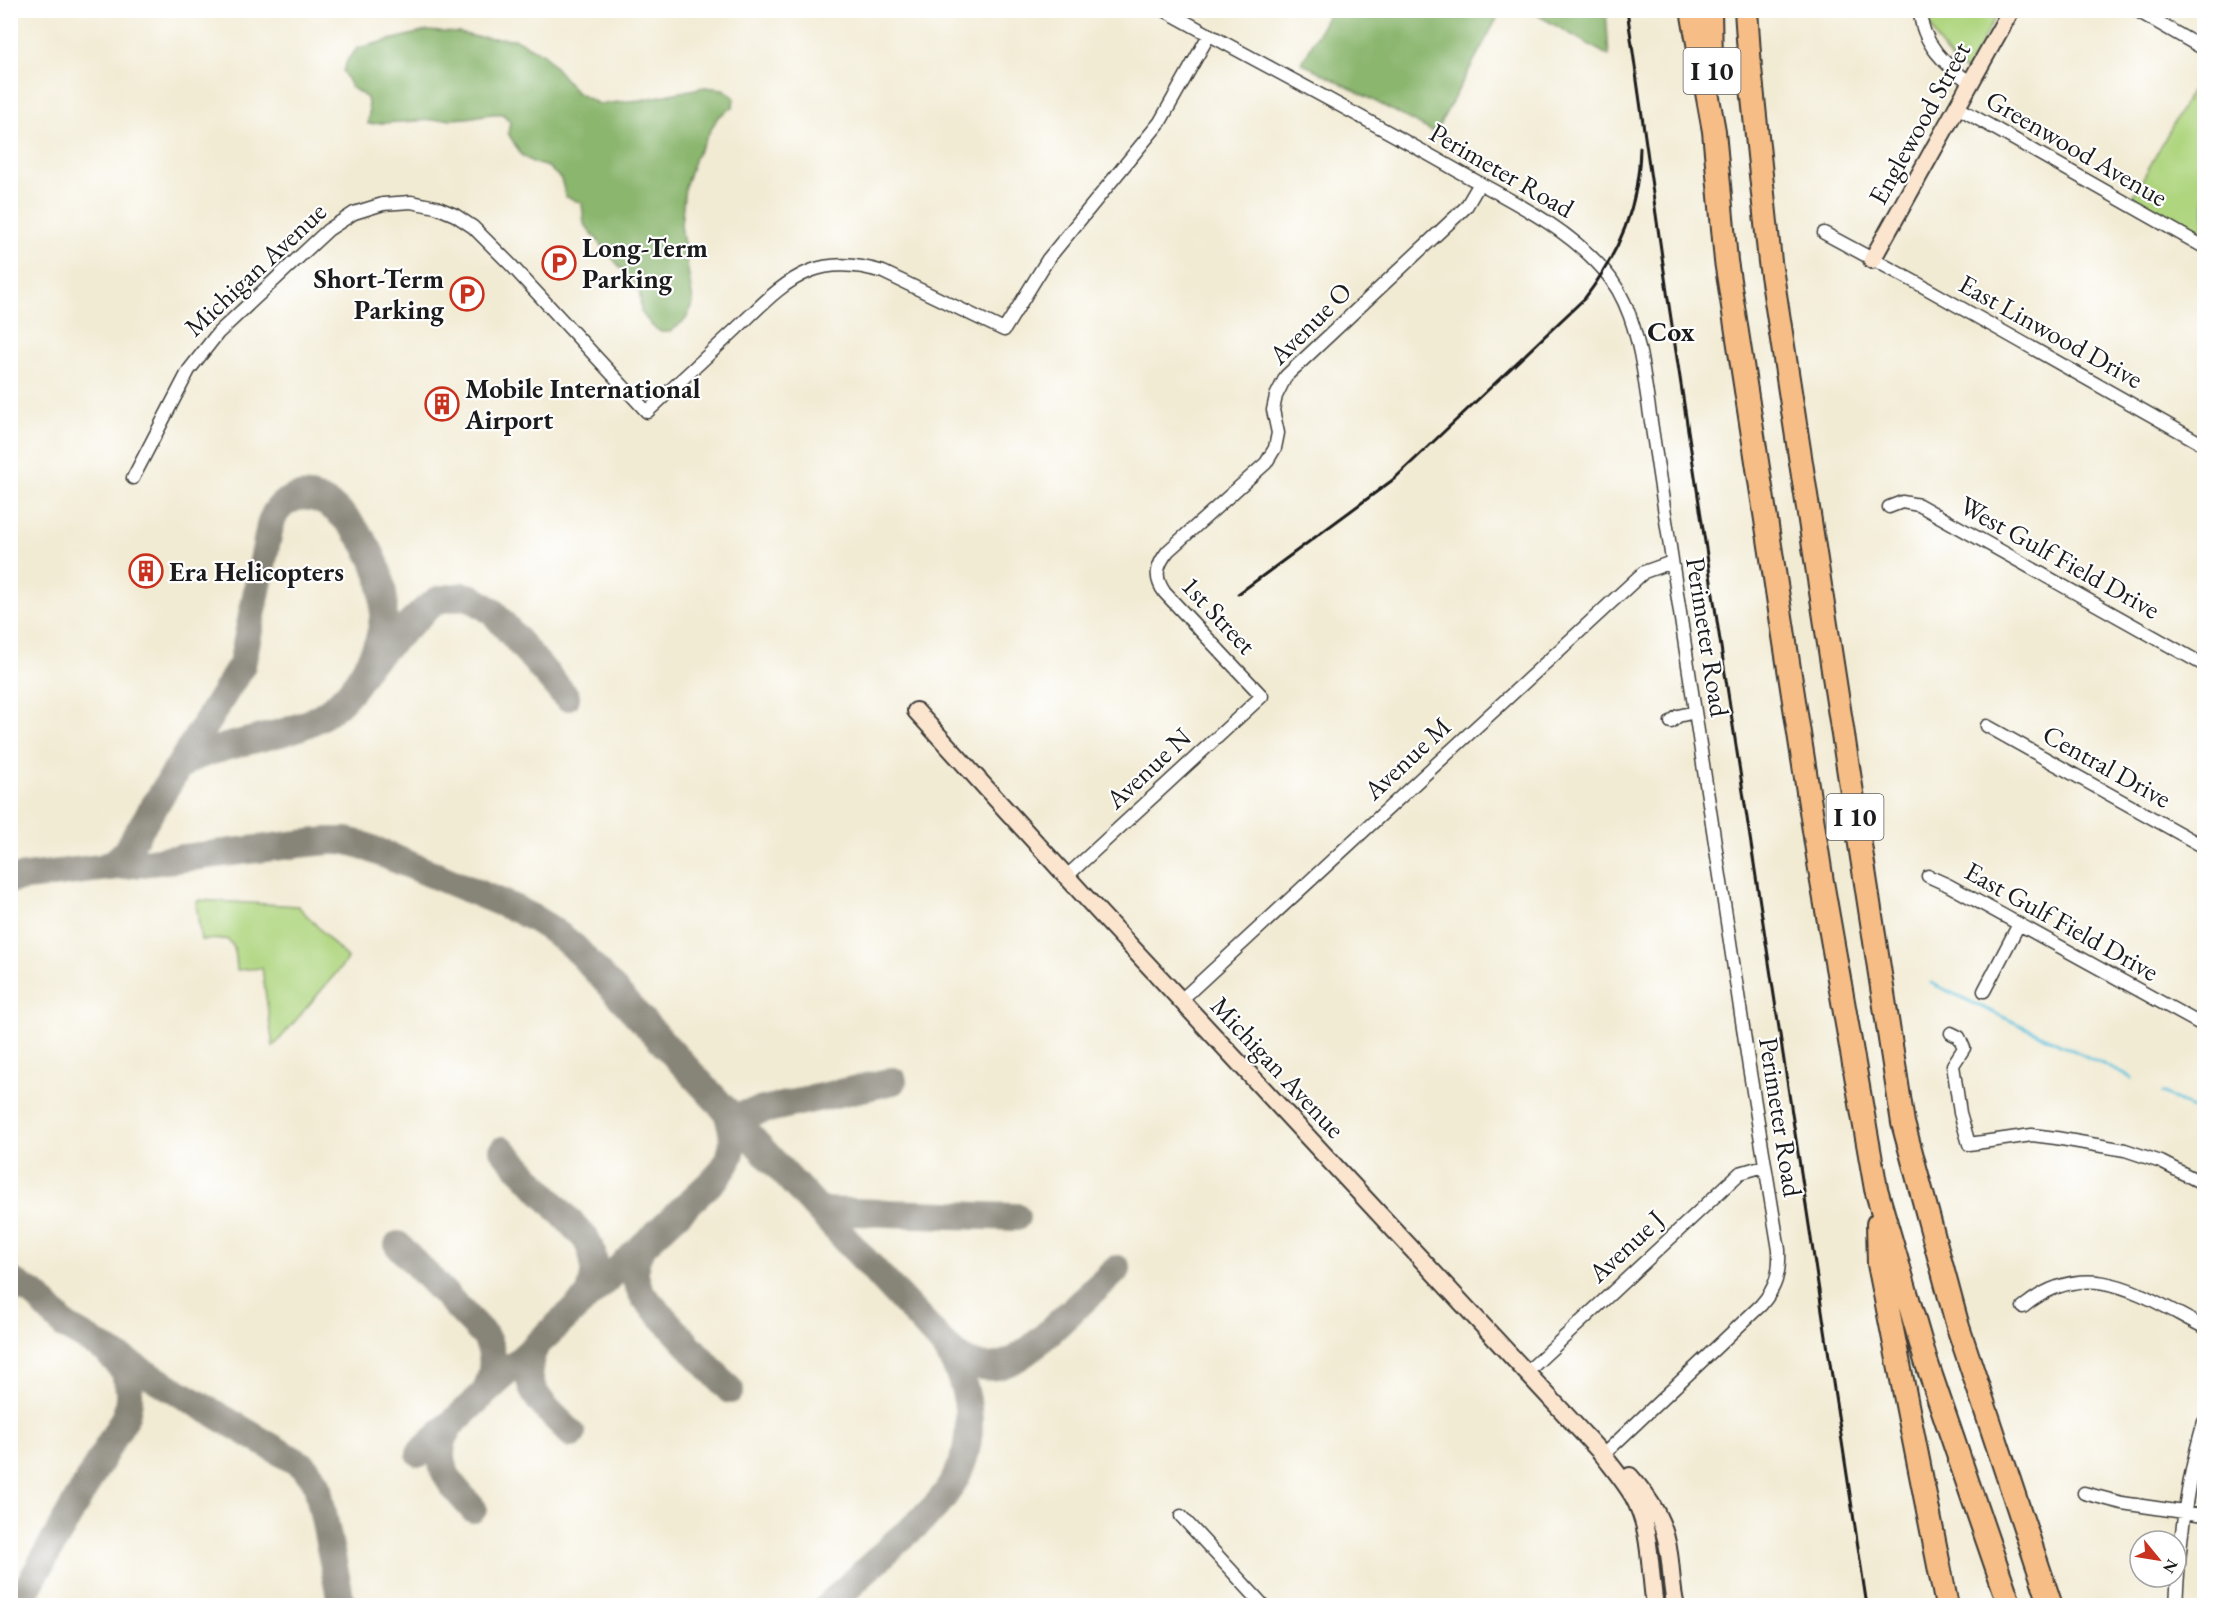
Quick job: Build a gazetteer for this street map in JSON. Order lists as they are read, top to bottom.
{
  "streets": {
    "highway": ["I 10"],
    "street": [
      "Englewood Street",
      "Greenwood Avenue",
      "Perimeter Road",
      "Michigan Avenue",
      "Avenue O",
      "East Linwood Drive",
      "West Gulf Field Drive",
      "1st Street",
      "Avenue M",
      "Central Drive",
      "Avenue N",
      "East Gulf Field Drive",
      "Avenue J"
    ]
  },
  "crossings": [
    ["Englewood Street", "Greenwood Avenue"],
    ["Englewood Street", "East Linwood Drive"],
    ["Perimeter Road", "Michigan Avenue"],
    ["Perimeter Road", "Avenue O"],
    ["Perimeter Road", "Avenue M"],
    ["Perimeter Road", "Avenue J"],
    ["Michigan Avenue", "Avenue M"],
    ["Michigan Avenue", "Avenue N"],
    ["Michigan Avenue", "Avenue J"],
    ["Avenue O", "1st Street"],
    ["1st Street", "Avenue N"]
  ],
  "districts": ["Cox"],
  "places": {
    "parking": ["Long-Term Parking", "Short-Term Parking"],
    "building": ["Mobile International Airport", "Era Helicopters"]
  },
  "north": "bottom right"
}
